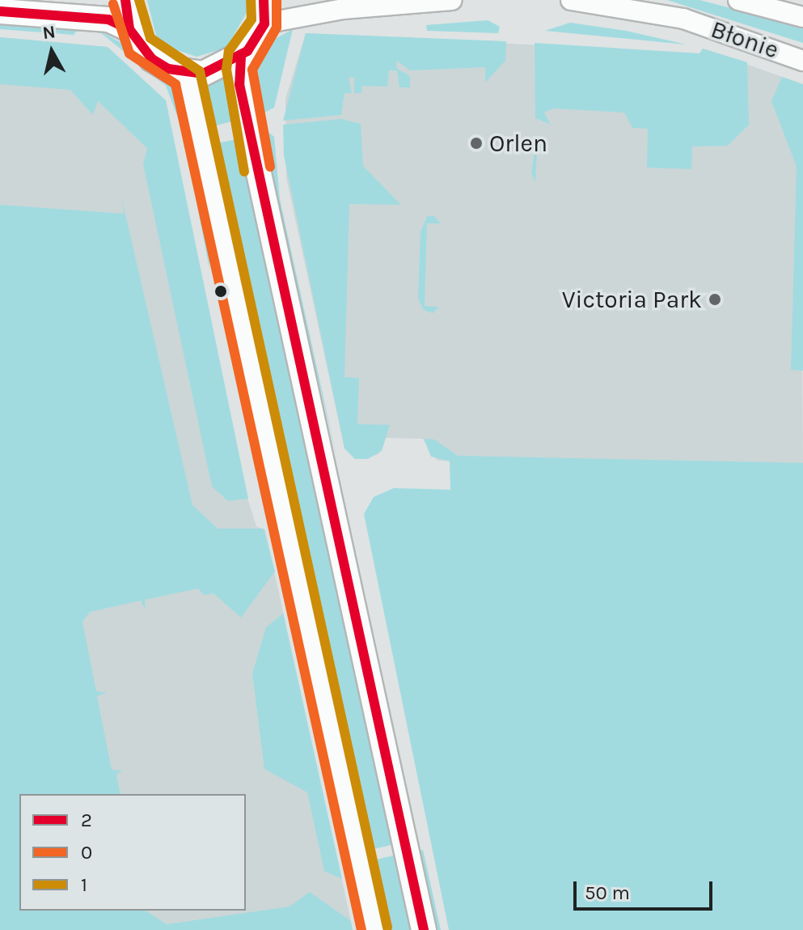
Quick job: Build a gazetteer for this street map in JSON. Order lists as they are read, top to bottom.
{
  "streets": {
    "street": ["Błonie"]
  },
  "places": ["Orlen", "Victoria Park"],
  "lines": ["transit line 2", "transit line 0", "transit line 1"],
  "legend": ["2", "0", "1"],
  "scale_bar": "50 m",
  "north": "top"
}
